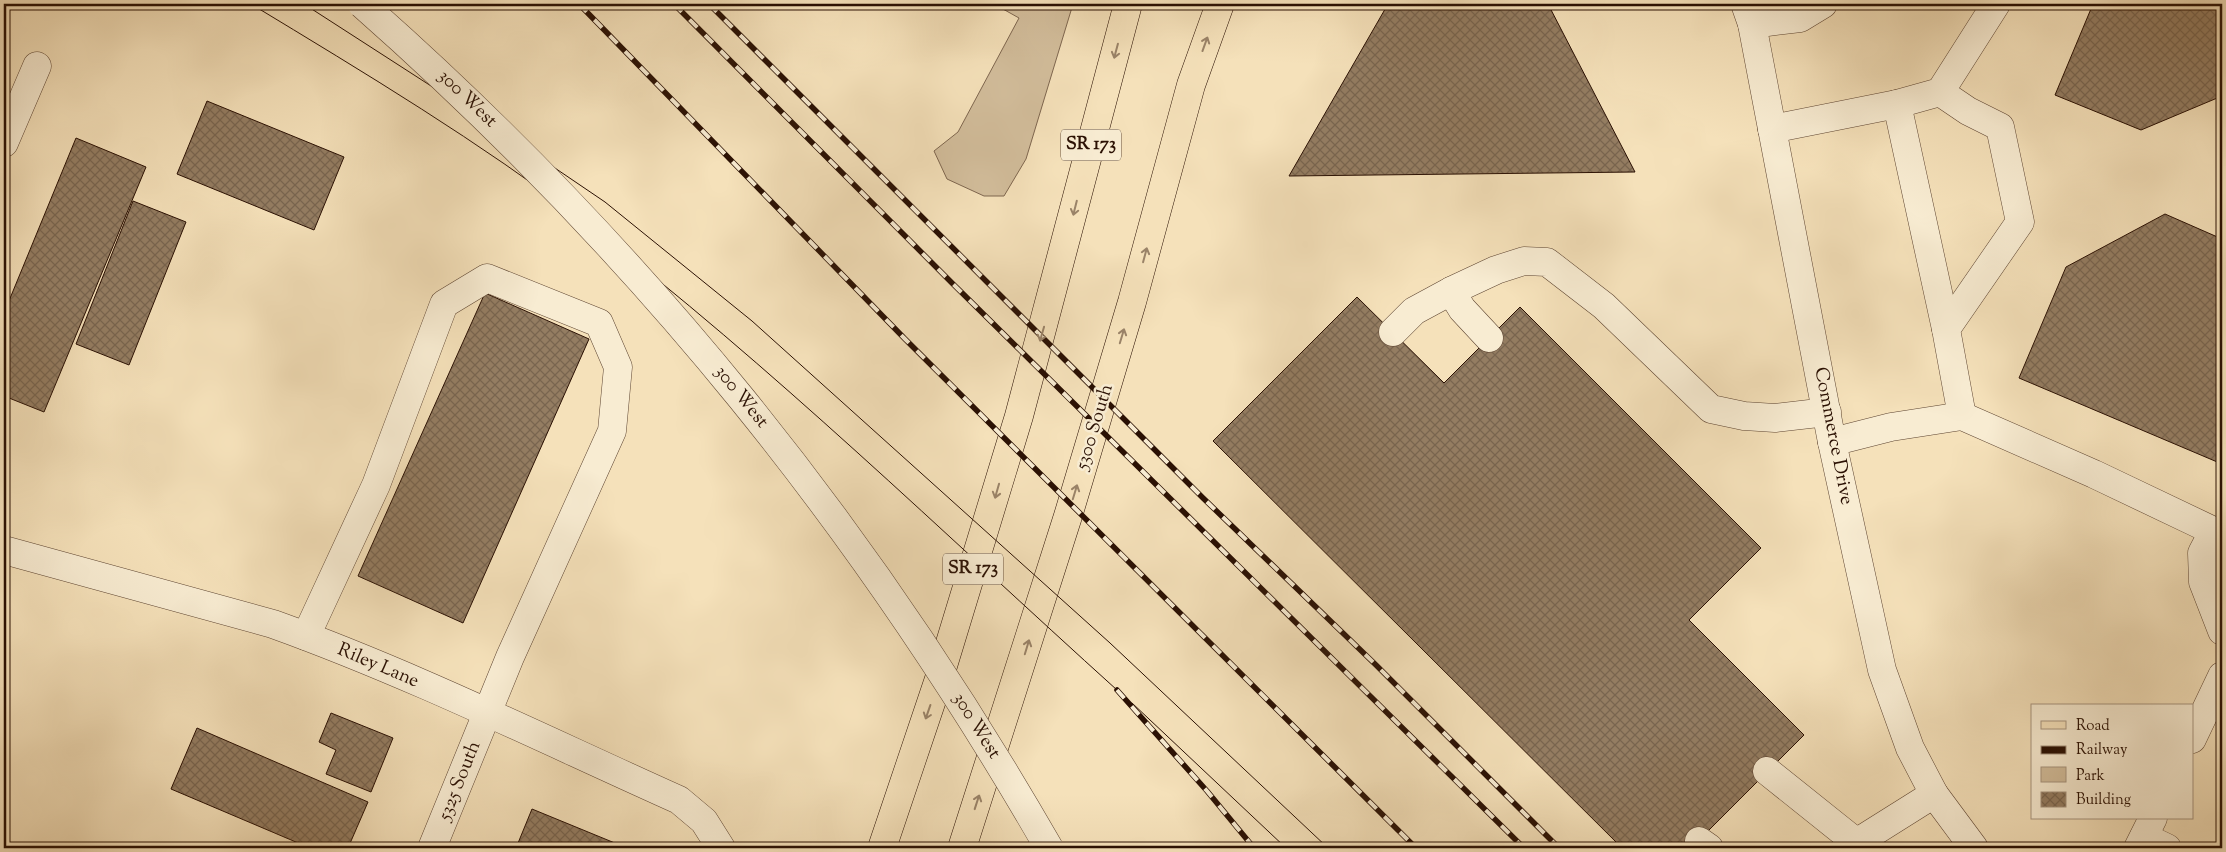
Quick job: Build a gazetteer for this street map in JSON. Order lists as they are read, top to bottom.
{
  "streets": {
    "main road": ["SR 173", "5300 South"],
    "street": [
      "300 West",
      "Commerce Drive",
      "Riley Lane",
      "5325 South"
    ]
  },
  "crossings": [
    ["Riley Lane", "5325 South"]
  ],
  "legend": [
    "Road",
    "Railway",
    "Park",
    "Building"
  ]
}
